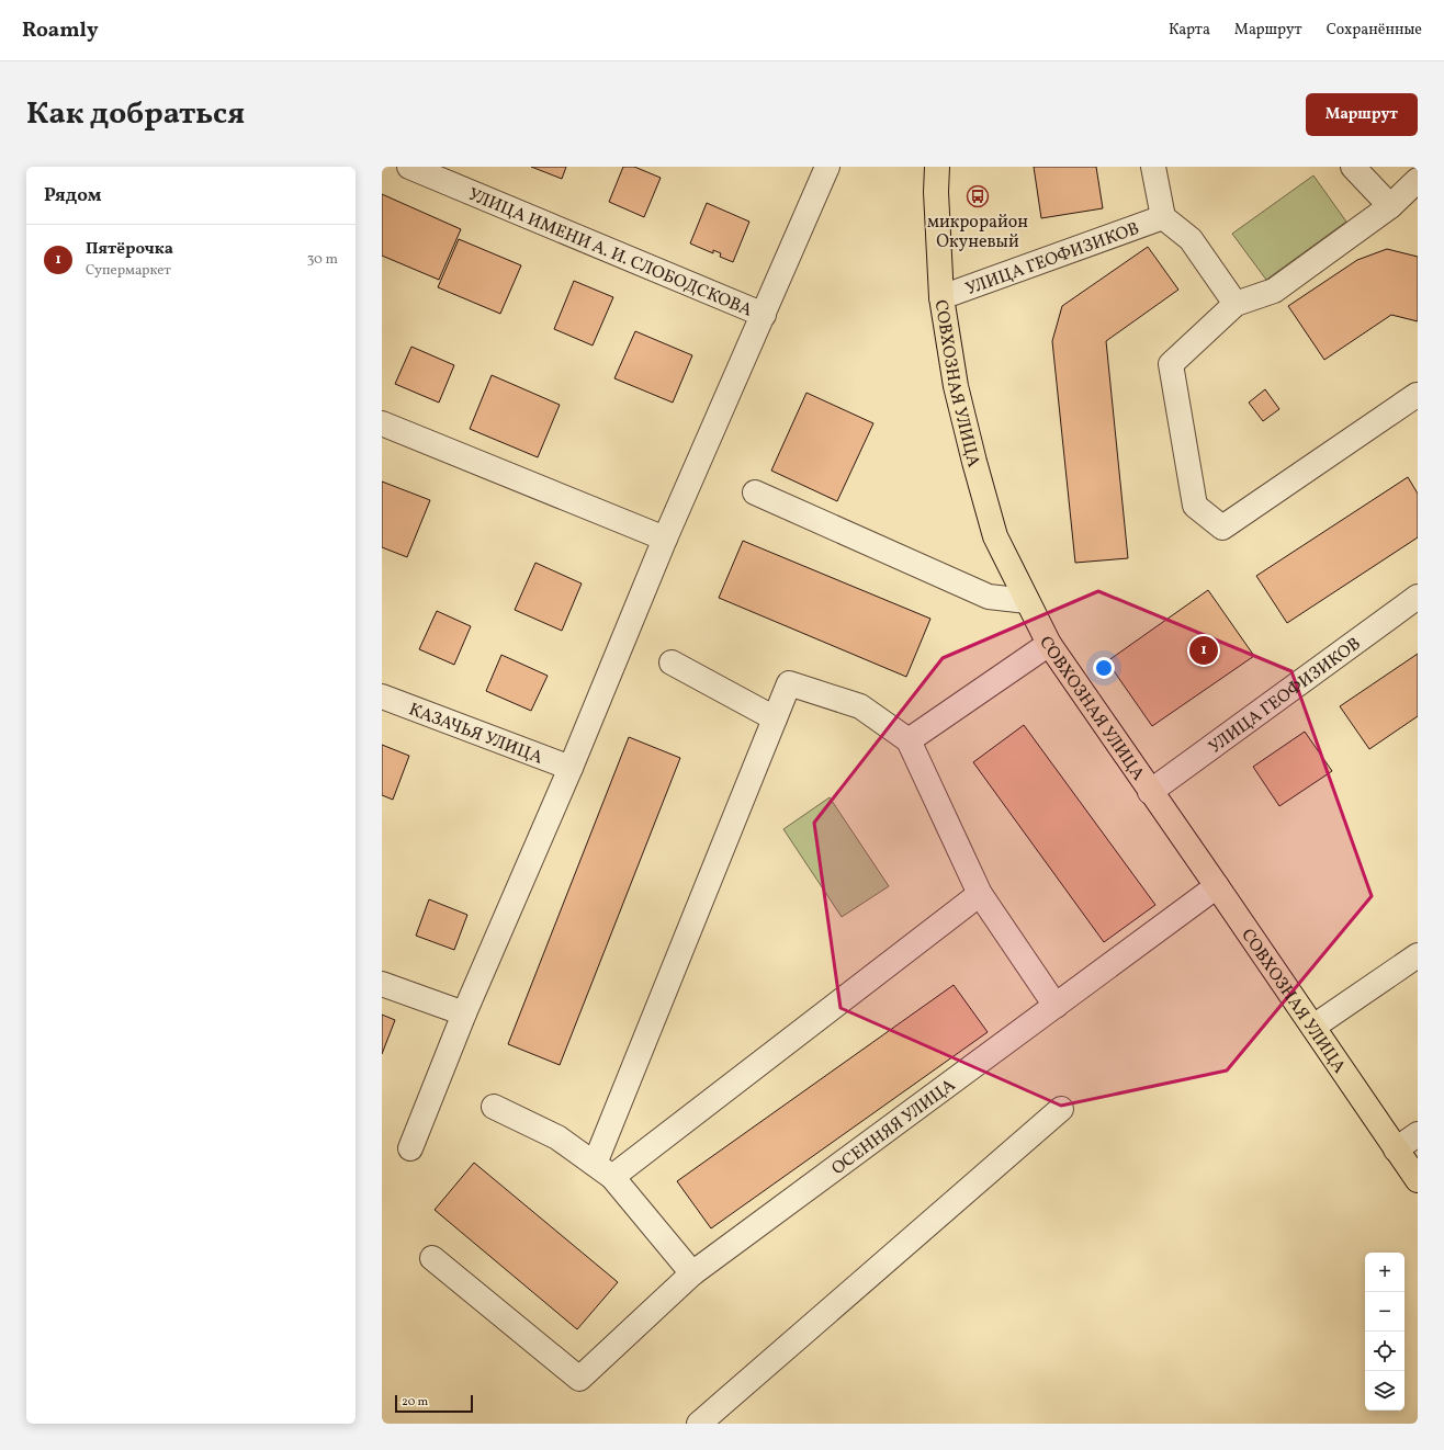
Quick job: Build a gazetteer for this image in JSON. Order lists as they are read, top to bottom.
{
  "streets": {
    "main road": ["СОВХОЗНАЯ УЛИЦА"],
    "street": [
      "УЛИЦА ИМЕНИ А. И. СЛОБОДСКОВА",
      "УЛИЦА ГЕОФИЗИКОВ",
      "КАЗАЧЬЯ УЛИЦА",
      "ОСЕННЯЯ УЛИЦА"
    ]
  },
  "crossings": [
    ["УЛИЦА ГЕОФИЗИКОВ", "СОВХОЗНАЯ УЛИЦА"],
    ["СОВХОЗНАЯ УЛИЦА", "ОСЕННЯЯ УЛИЦА"]
  ],
  "places": {
    "bus stop": ["микрорайон Окуневый"]
  },
  "scale_bar": "20 m",
  "page": {
    "header": "Roamly",
    "nav": ["Карта", "Маршрут", "Сохранённые"],
    "title": "Как добраться",
    "buttons": "Маршрут",
    "heading": "Рядом",
    "list": [
      {
        "mark": "1",
        "name": "Пятёрочка",
        "note": "Супермаркет",
        "value": "30 m"
      }
    ],
    "pins": "1",
    "map_buttons": ["+", "−"],
    "scale": "20 m"
  }
}
